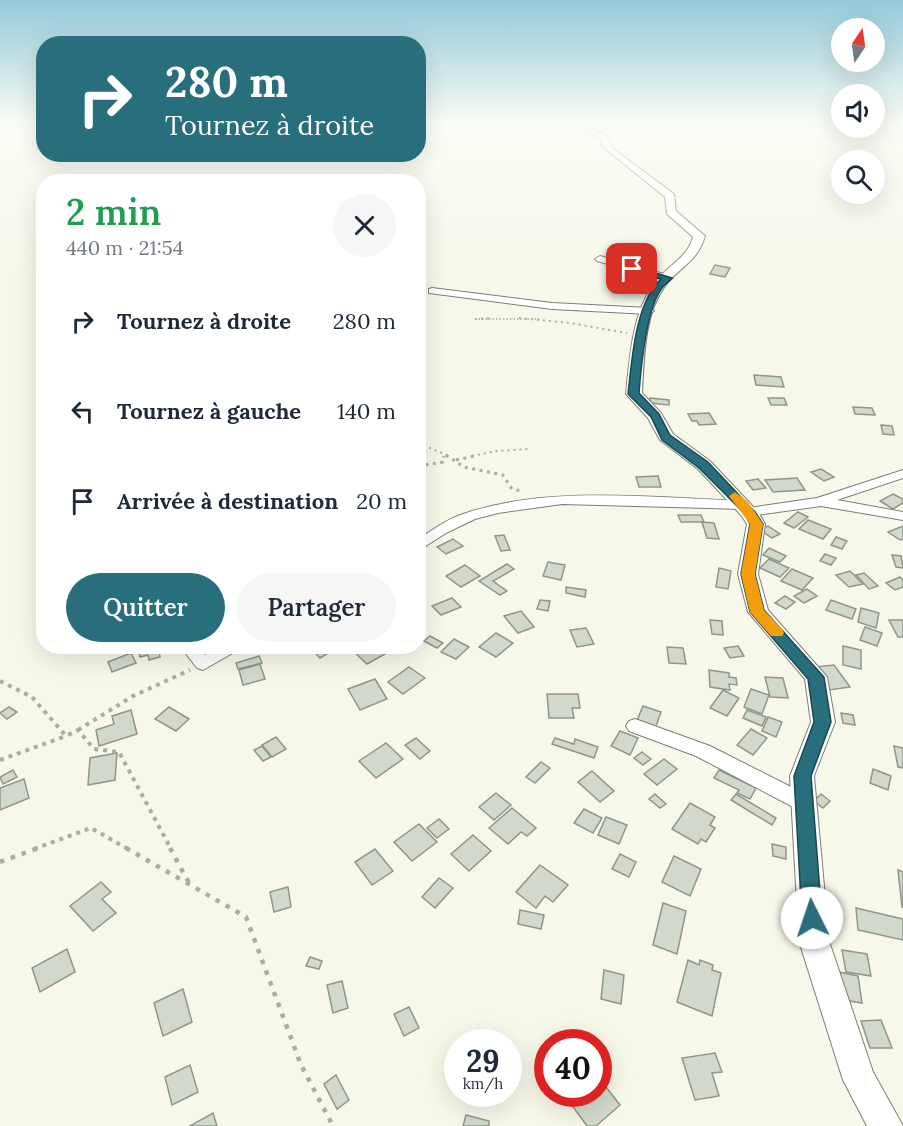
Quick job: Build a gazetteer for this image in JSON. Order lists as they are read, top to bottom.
{
  "north": "top",
  "page": {
    "turn": ["280 m", "Tournez à droite"],
    "heading": ["2 min", "440 m · 21:54"],
    "list": [
      {
        "name": "Tournez à droite",
        "value": "280 m"
      },
      {
        "name": "Tournez à gauche",
        "value": "140 m"
      },
      {
        "name": "Arrivée à destination",
        "value": "20 m"
      }
    ],
    "buttons": ["Quitter", "Partager"],
    "speed": "29 km/h",
    "limit": "40"
  }
}
